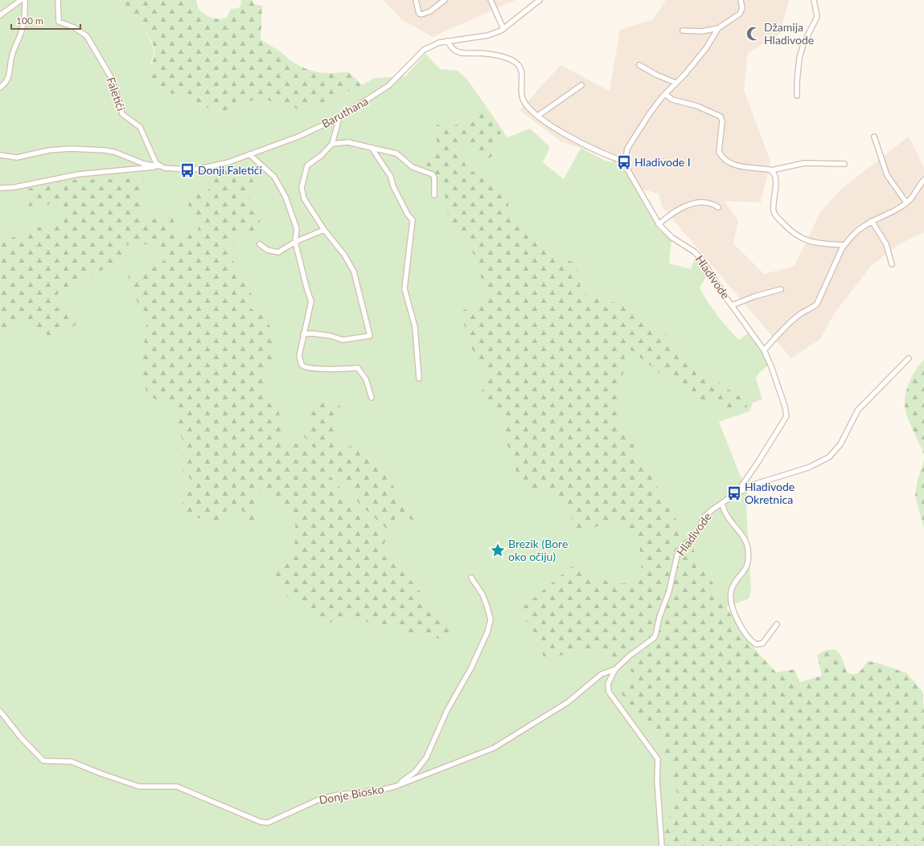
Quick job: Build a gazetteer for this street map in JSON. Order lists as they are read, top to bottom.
{
  "streets": {
    "street": [
      "Faletići",
      "Baruthana",
      "Hladivode",
      "Donje Biosko"
    ]
  },
  "crossings": [
    ["Faletići", "Baruthana"],
    ["Hladivode", "Donje Biosko"]
  ],
  "places": {
    "mosque": ["Džamija Hladivode"],
    "bus stop": ["Hladivode I", "Donji Faletići", "Hladivode Okretnica"],
    "place": ["Brezik (Bore oko očiju)"]
  },
  "scale_bar": "100 m"
}
